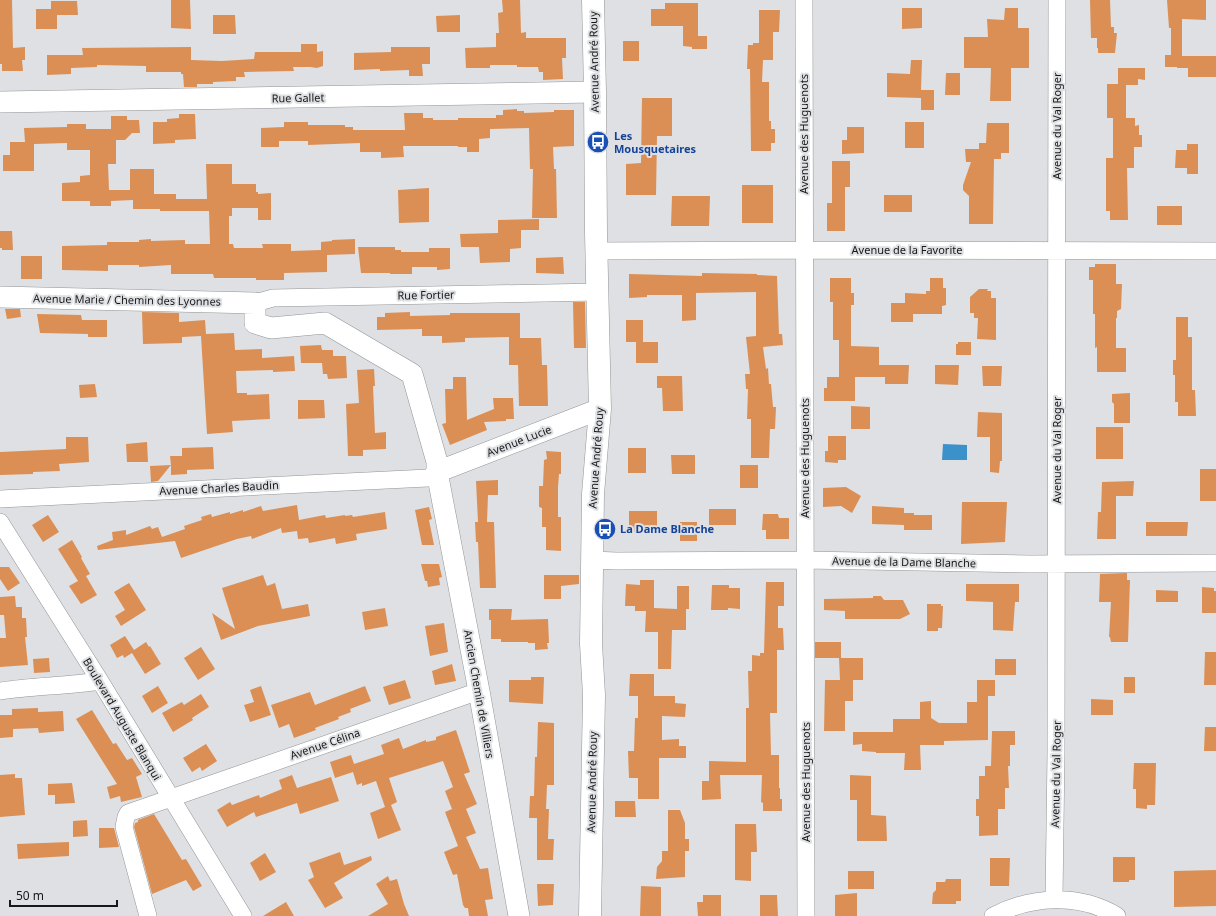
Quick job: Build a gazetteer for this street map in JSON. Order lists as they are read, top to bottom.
{
  "streets": {
    "main road": ["Avenue André Rouy"],
    "street": [
      "Rue Gallet",
      "Avenue du Val Roger",
      "Avenue des Huguenots",
      "Avenue de la Favorite",
      "Rue Fortier",
      "Avenue Marie / Chemin des Lyonnes",
      "Avenue Lucie",
      "Avenue Charles Baudin",
      "Avenue de la Dame Blanche",
      "Ancien Chemin de Villiers",
      "Boulevard Auguste Blanqui",
      "Avenue Célina"
    ]
  },
  "crossings": [
    ["Avenue André Rouy", "Rue Gallet"],
    ["Avenue André Rouy", "Avenue de la Favorite"],
    ["Avenue André Rouy", "Rue Fortier"],
    ["Avenue André Rouy", "Avenue Lucie"],
    ["Avenue André Rouy", "Avenue de la Dame Blanche"],
    ["Avenue du Val Roger", "Avenue de la Favorite"],
    ["Avenue du Val Roger", "Avenue de la Dame Blanche"],
    ["Avenue des Huguenots", "Avenue de la Favorite"],
    ["Avenue des Huguenots", "Avenue de la Dame Blanche"],
    ["Rue Fortier", "Avenue Marie / Chemin des Lyonnes"],
    ["Rue Fortier", "Ancien Chemin de Villiers"],
    ["Avenue Marie / Chemin des Lyonnes", "Ancien Chemin de Villiers"],
    ["Avenue Lucie", "Avenue Charles Baudin"],
    ["Avenue Lucie", "Ancien Chemin de Villiers"],
    ["Avenue Charles Baudin", "Ancien Chemin de Villiers"],
    ["Ancien Chemin de Villiers", "Avenue Célina"],
    ["Boulevard Auguste Blanqui", "Avenue Célina"]
  ],
  "places": {
    "bus stop": ["Les Mousquetaires", "La Dame Blanche"]
  },
  "scale_bar": "50 m"
}
